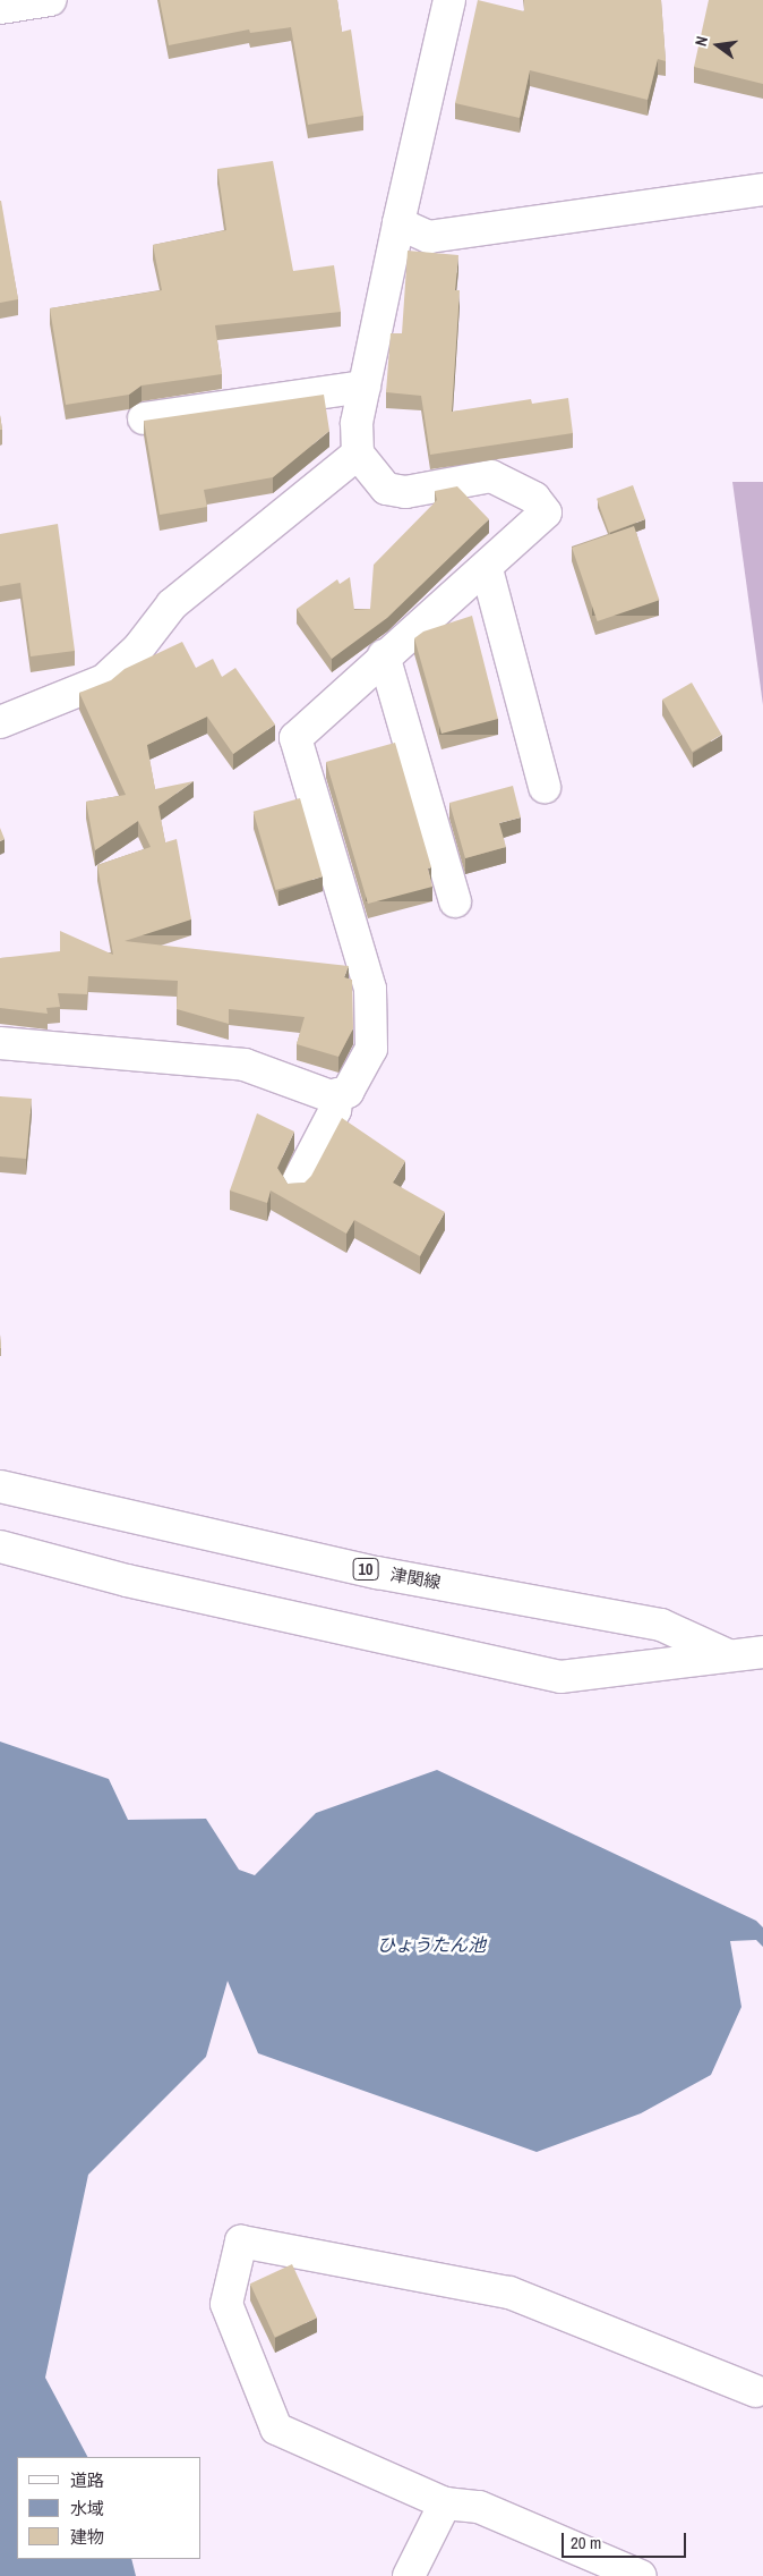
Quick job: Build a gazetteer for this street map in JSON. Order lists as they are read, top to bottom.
{
  "streets": {
    "street": ["10", "津関線"]
  },
  "water": ["ひょうたん池"],
  "legend": ["道路", "水域", "建物"],
  "scale_bar": "20 m",
  "north": "left"
}
